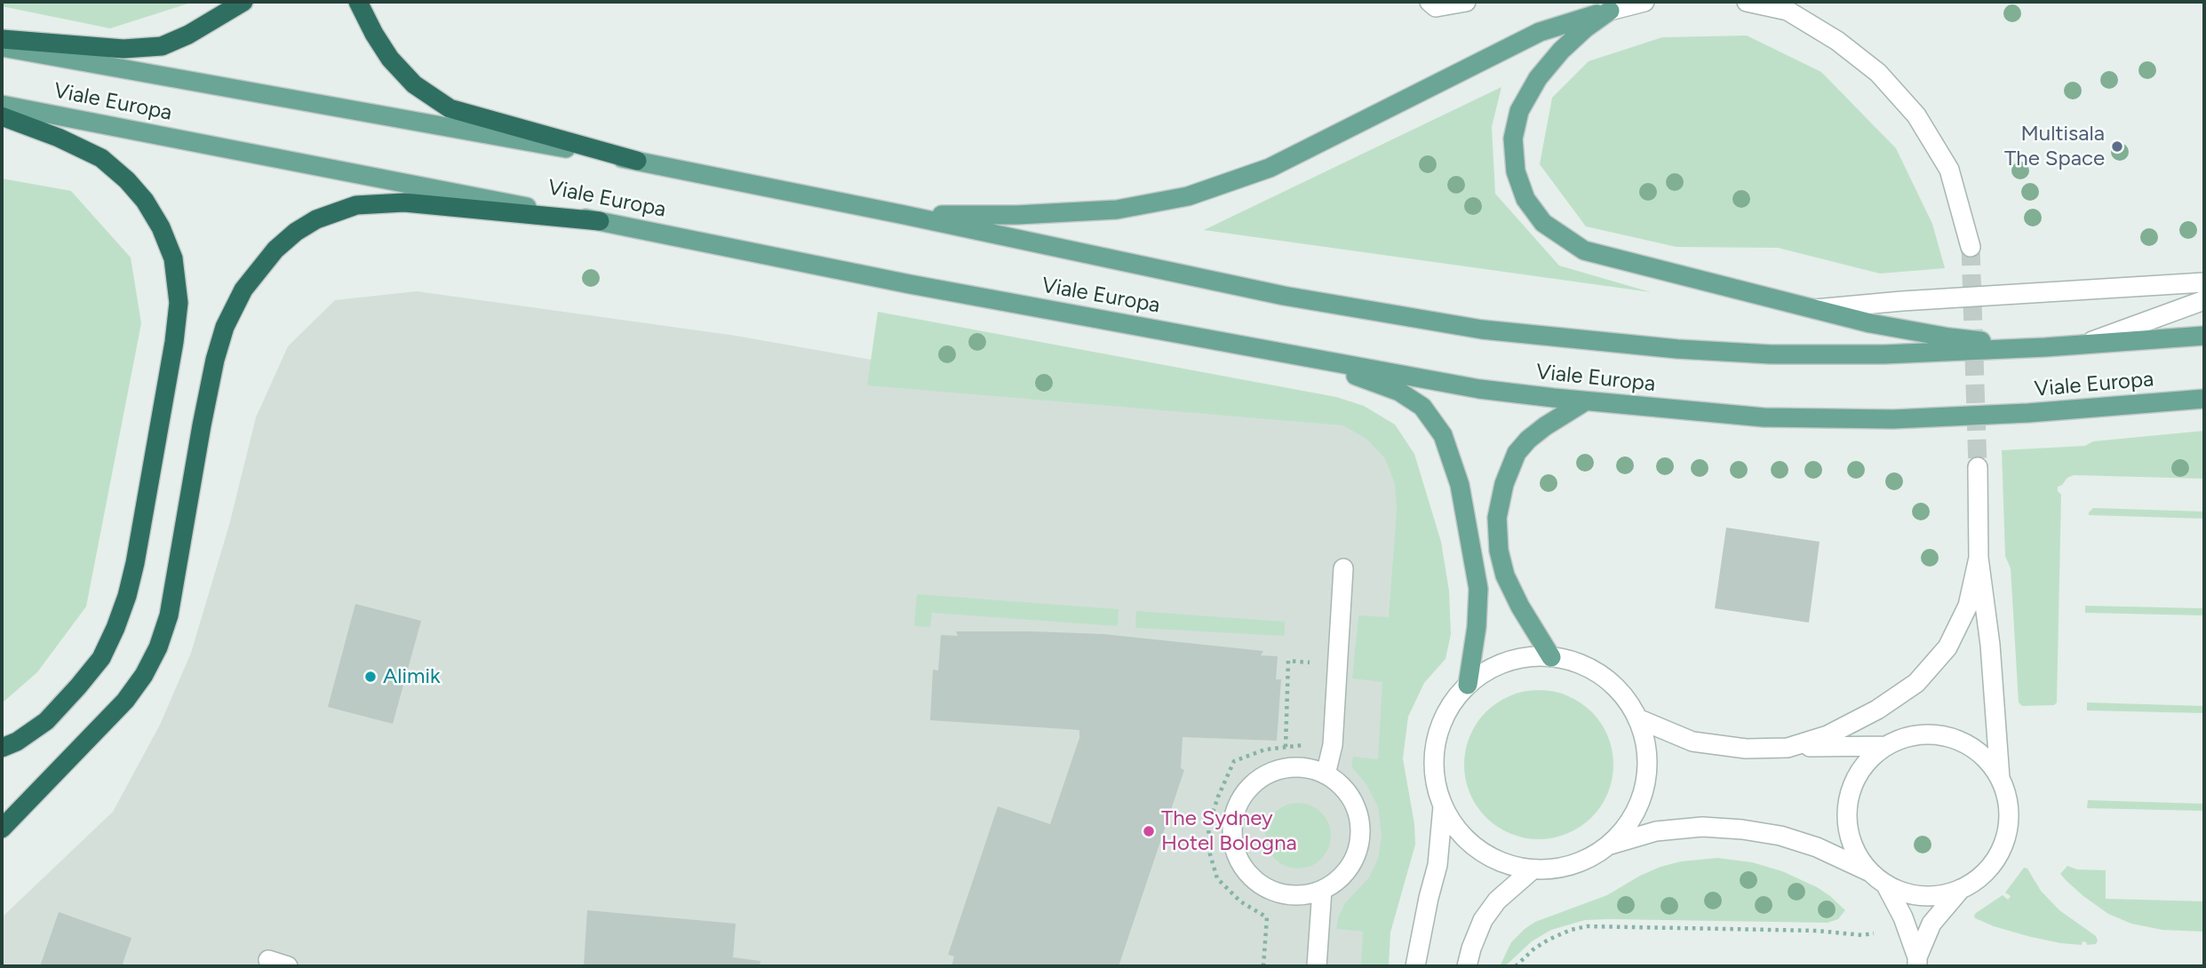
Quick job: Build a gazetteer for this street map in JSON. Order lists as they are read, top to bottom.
{
  "streets": {
    "main road": ["Viale Europa"]
  },
  "places": ["Multisala The Space", "Alimik", "The Sydney Hotel Bologna"]
}
